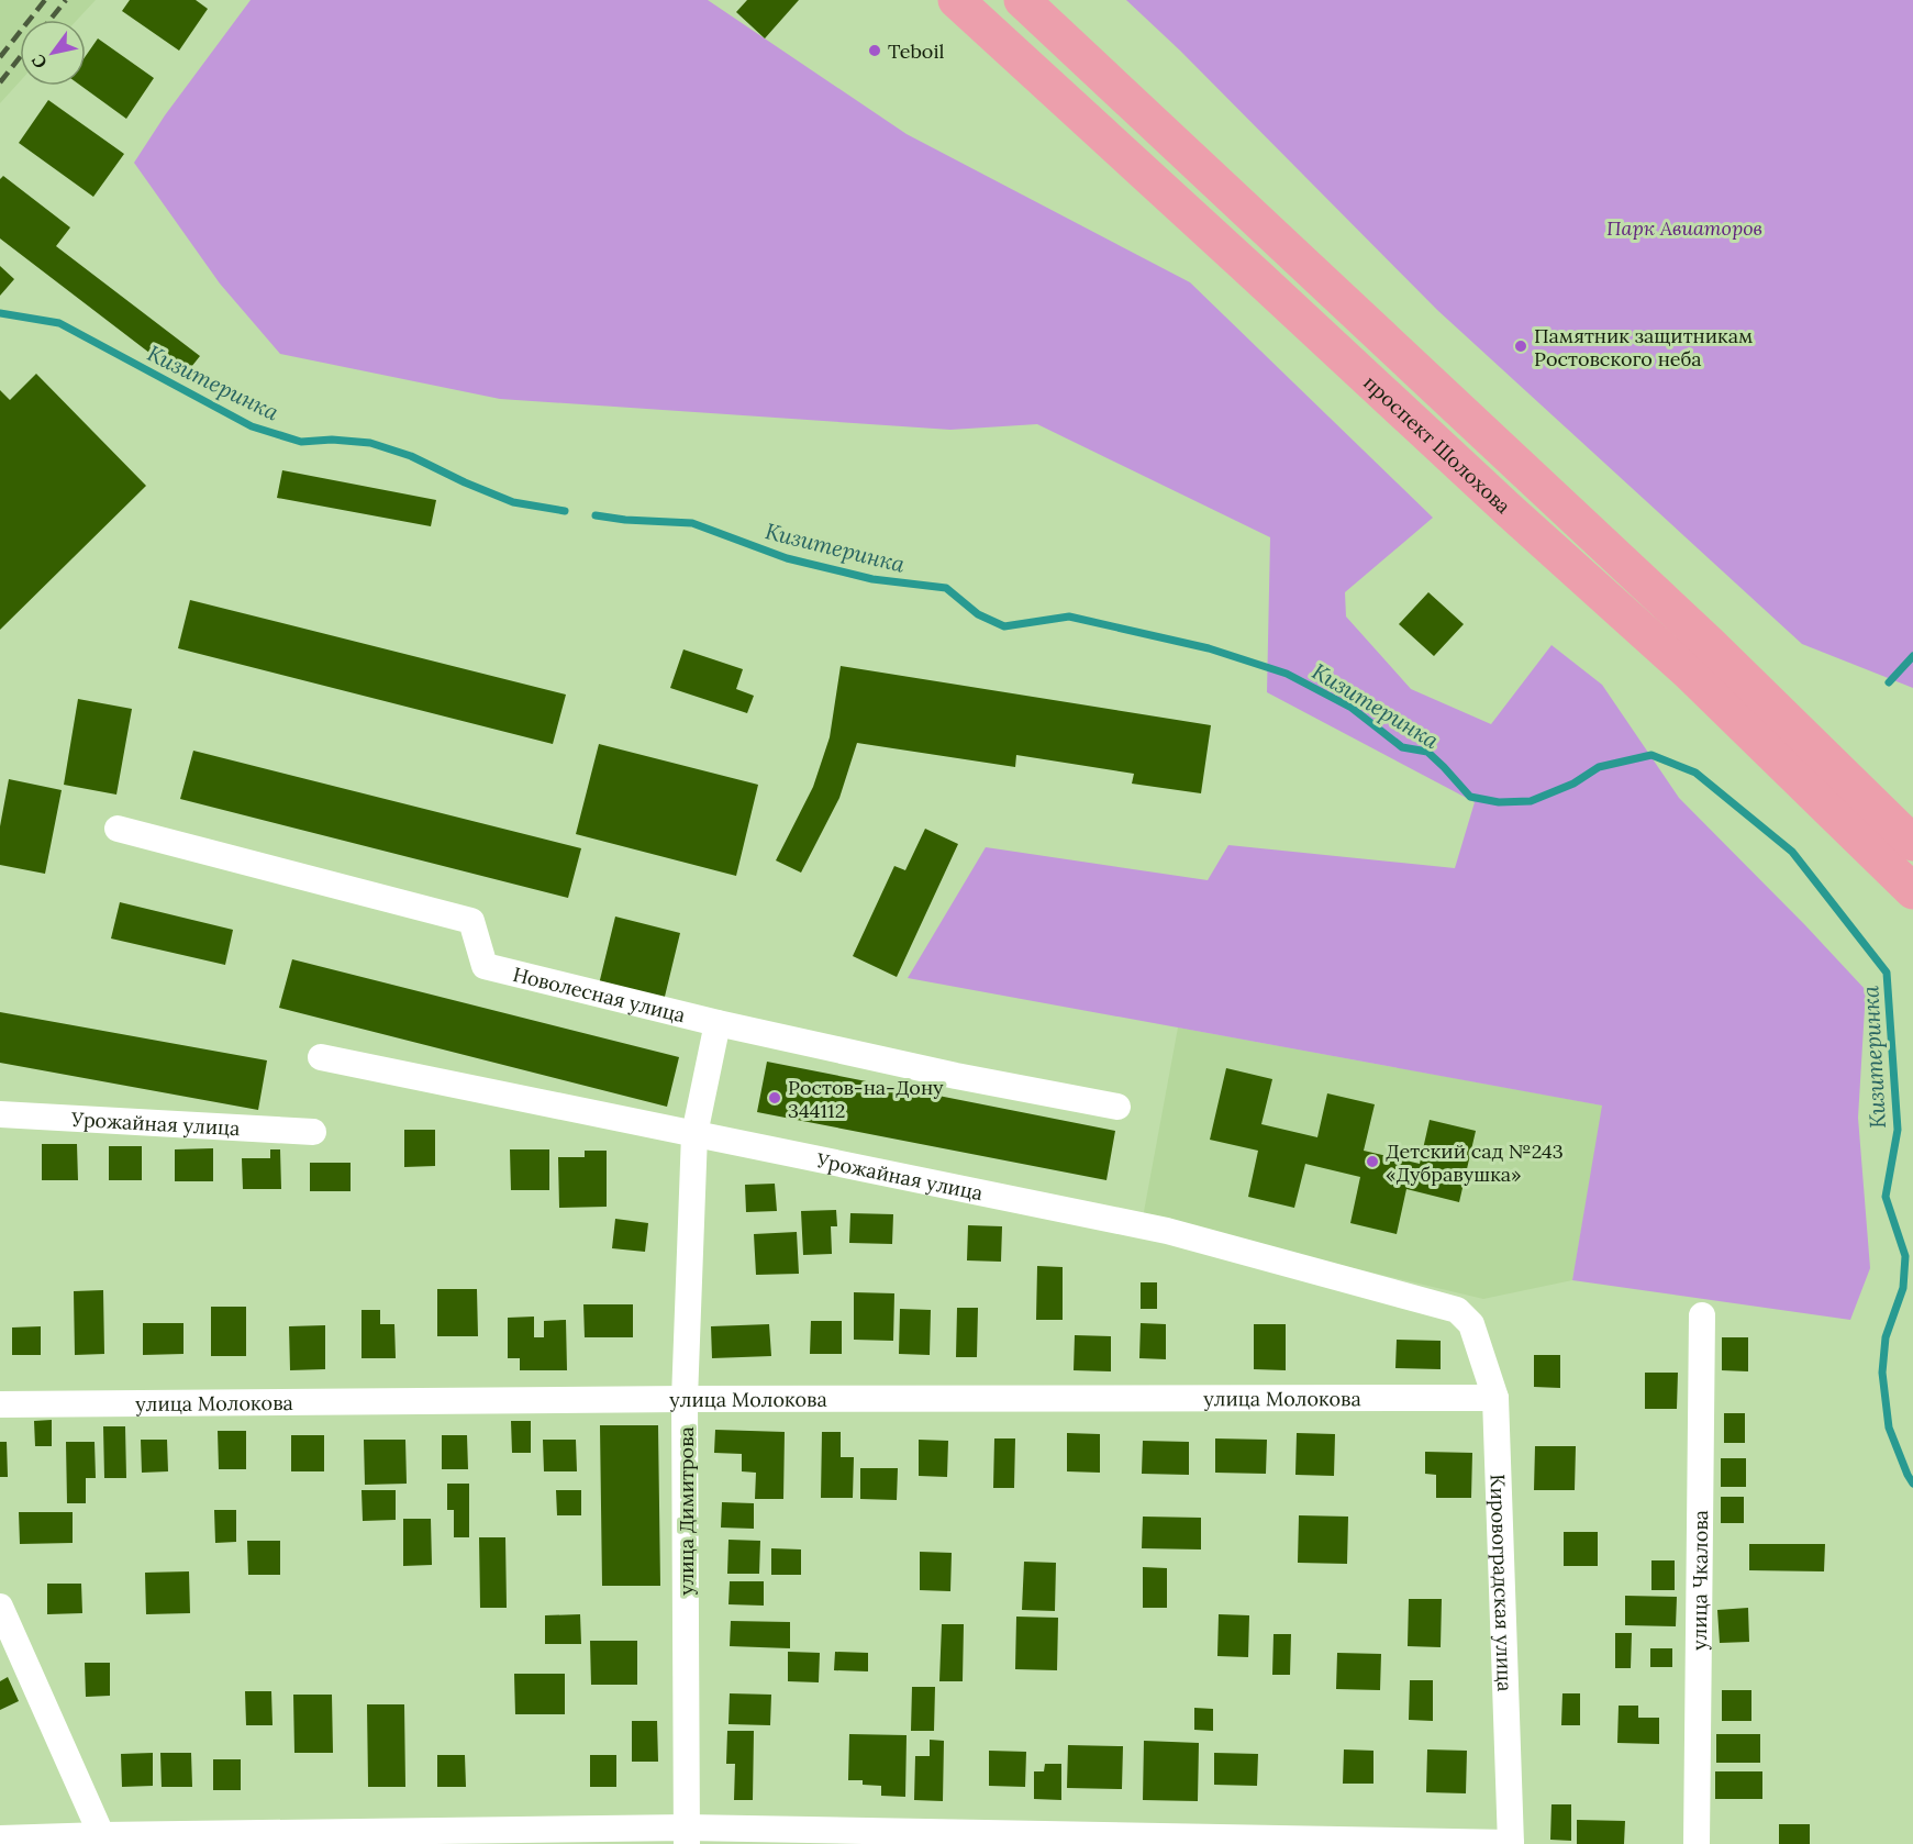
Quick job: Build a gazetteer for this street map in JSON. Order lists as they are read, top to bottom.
{
  "streets": {
    "main road": ["проспект Шолохова"],
    "street": [
      "Новолесная улица",
      "Урожайная улица",
      "улица Молокова",
      "улица Димитрова",
      "улица Чкалова",
      "Кировоградская улица"
    ]
  },
  "crossings": [
    ["Новолесная улица", "улица Димитрова"],
    ["Урожайная улица", "улица Димитрова"],
    ["Урожайная улица", "Кировоградская улица"],
    ["улица Молокова", "улица Димитрова"],
    ["улица Молокова", "Кировоградская улица"]
  ],
  "water": ["Кизитеринка"],
  "parks": ["Парк Авиаторов"],
  "places": [
    "Teboil",
    "Памятник защитникам Ростовского неба",
    "Ростов-на-Дону 344112",
    "Детский сад №243 «Дубравушка»"
  ],
  "north": "bottom left"
}
